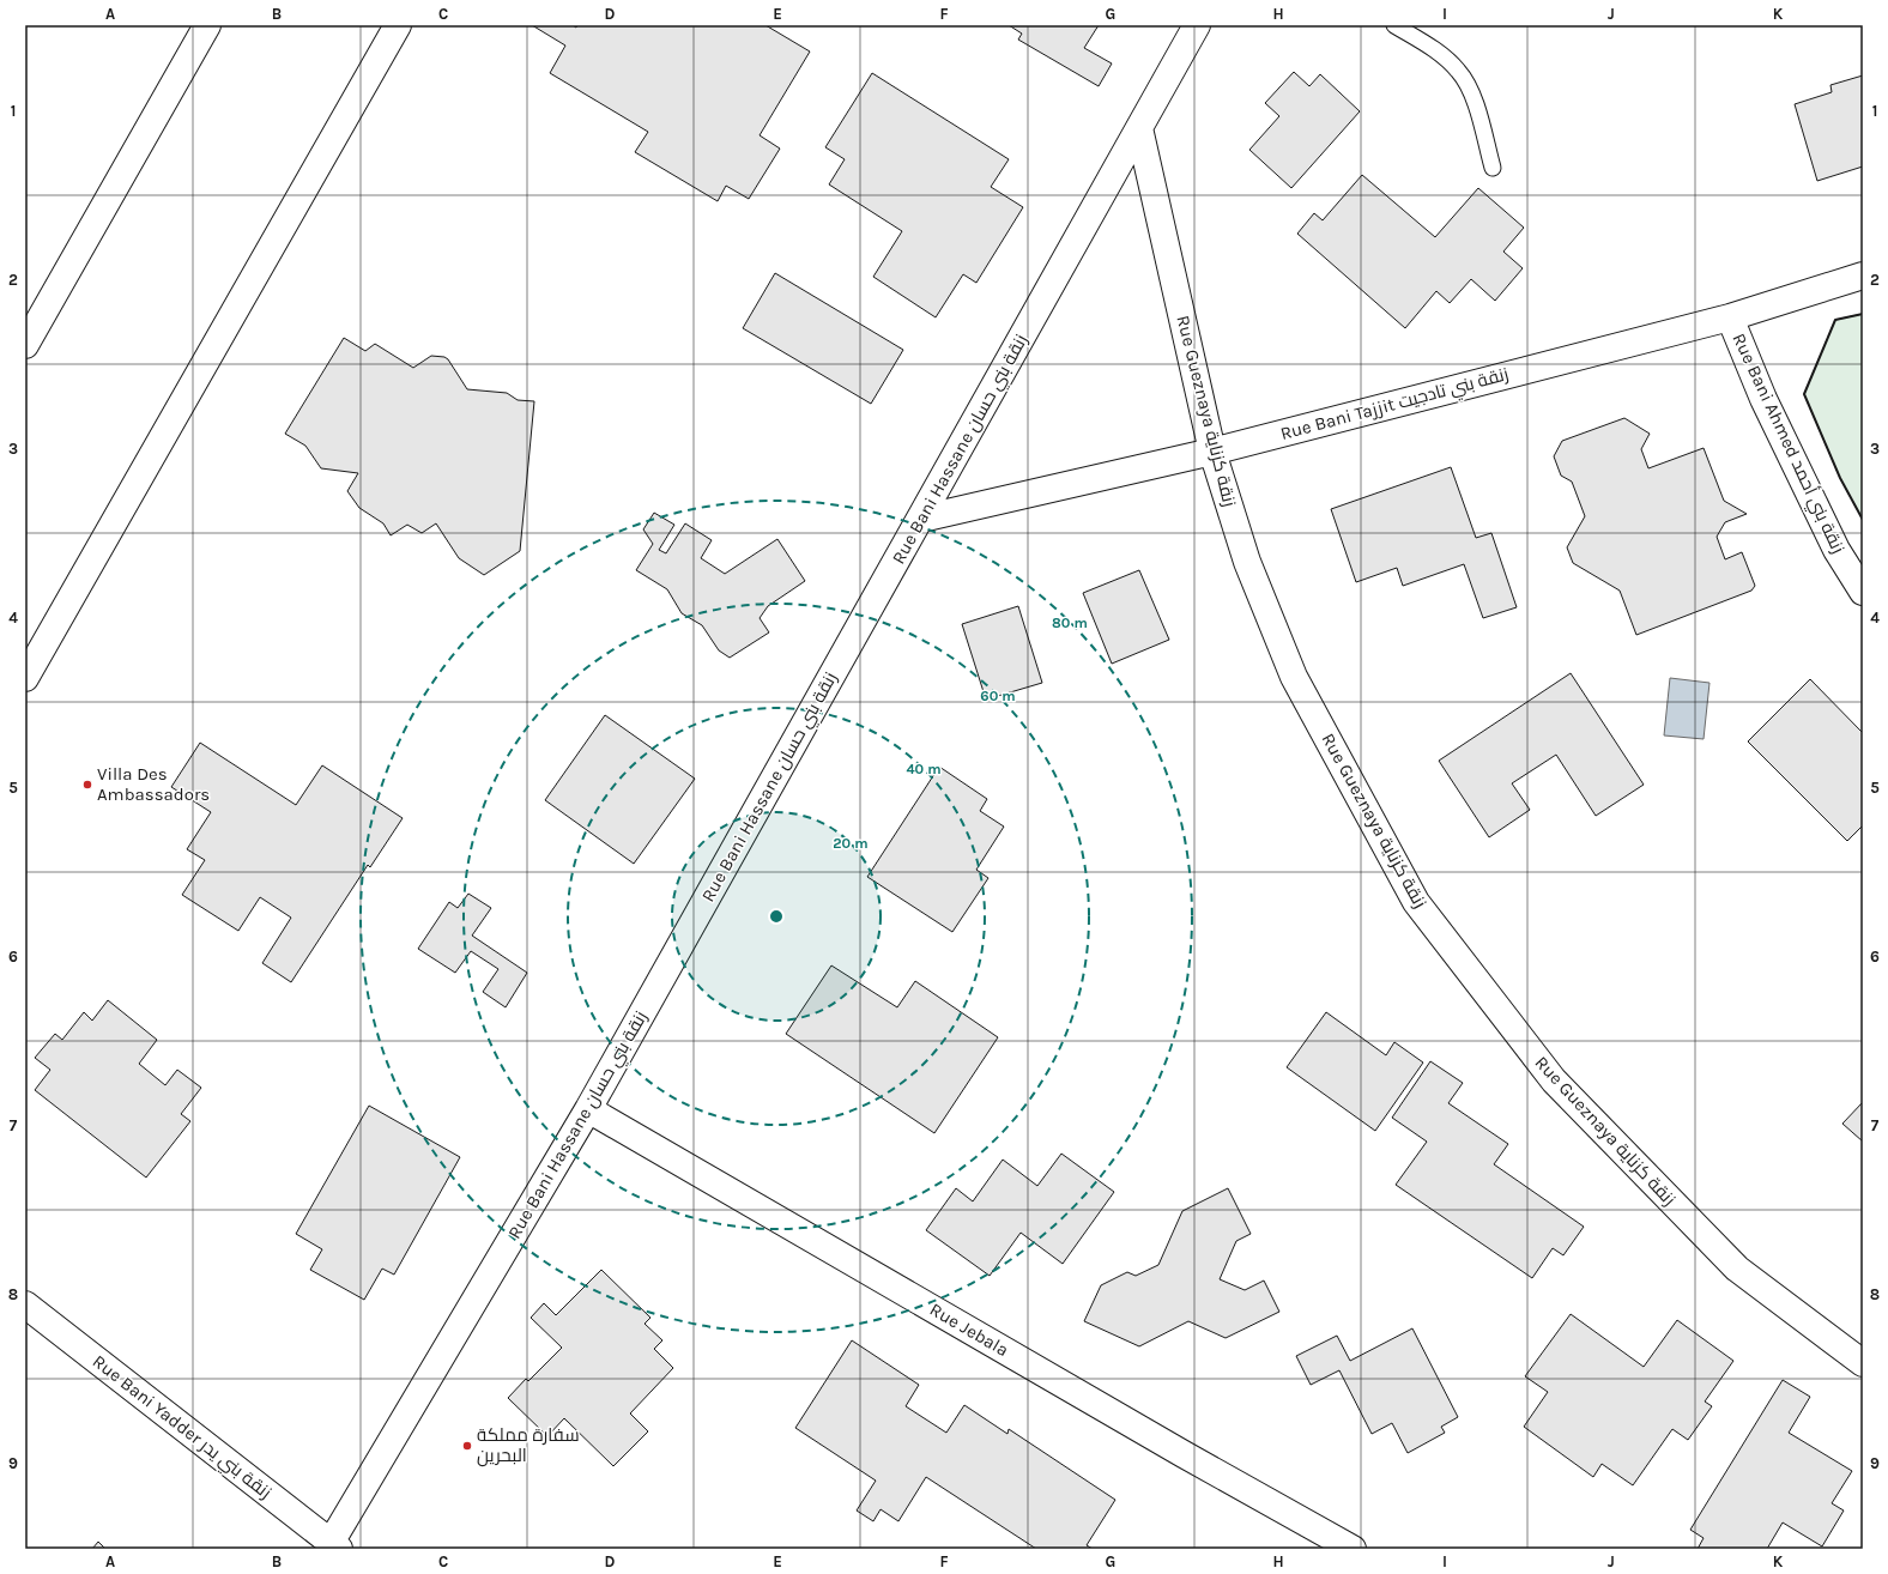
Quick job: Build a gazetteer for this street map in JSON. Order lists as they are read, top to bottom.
{
  "streets": {
    "street": [
      "Rue Bani Tajjit زنقة بني تادجيت",
      "Rue Gueznaya زنقة كزناية",
      "Rue Bani Ahmed زنقة بني أحمد",
      "Rue Bani Hassane زنقة بني حسان",
      "Rue Jebala",
      "Rue Bani Yadder زنقة بني يدر"
    ]
  },
  "crossings": [
    ["Rue Bani Tajjit زنقة بني تادجيت", "Rue Gueznaya زنقة كزناية"],
    ["Rue Bani Tajjit زنقة بني تادجيت", "Rue Bani Ahmed زنقة بني أحمد"],
    ["Rue Bani Tajjit زنقة بني تادجيت", "Rue Bani Hassane زنقة بني حسان"],
    ["Rue Gueznaya زنقة كزناية", "Rue Bani Hassane زنقة بني حسان"],
    ["Rue Bani Hassane زنقة بني حسان", "Rue Jebala"],
    ["Rue Bani Hassane زنقة بني حسان", "Rue Bani Yadder زنقة بني يدر"]
  ],
  "places": ["Villa Des Ambassadors", "سفارة مملكة البحرين"],
  "grid": {
    "columns": [
      "A",
      "B",
      "C",
      "D",
      "E",
      "F",
      "G",
      "H",
      "I",
      "J",
      "K"
    ],
    "rows": [
      "1",
      "2",
      "3",
      "4",
      "5",
      "6",
      "7",
      "8",
      "9"
    ]
  },
  "rings": [
    "80 m",
    "60 m",
    "40 m",
    "20 m"
  ]
}
